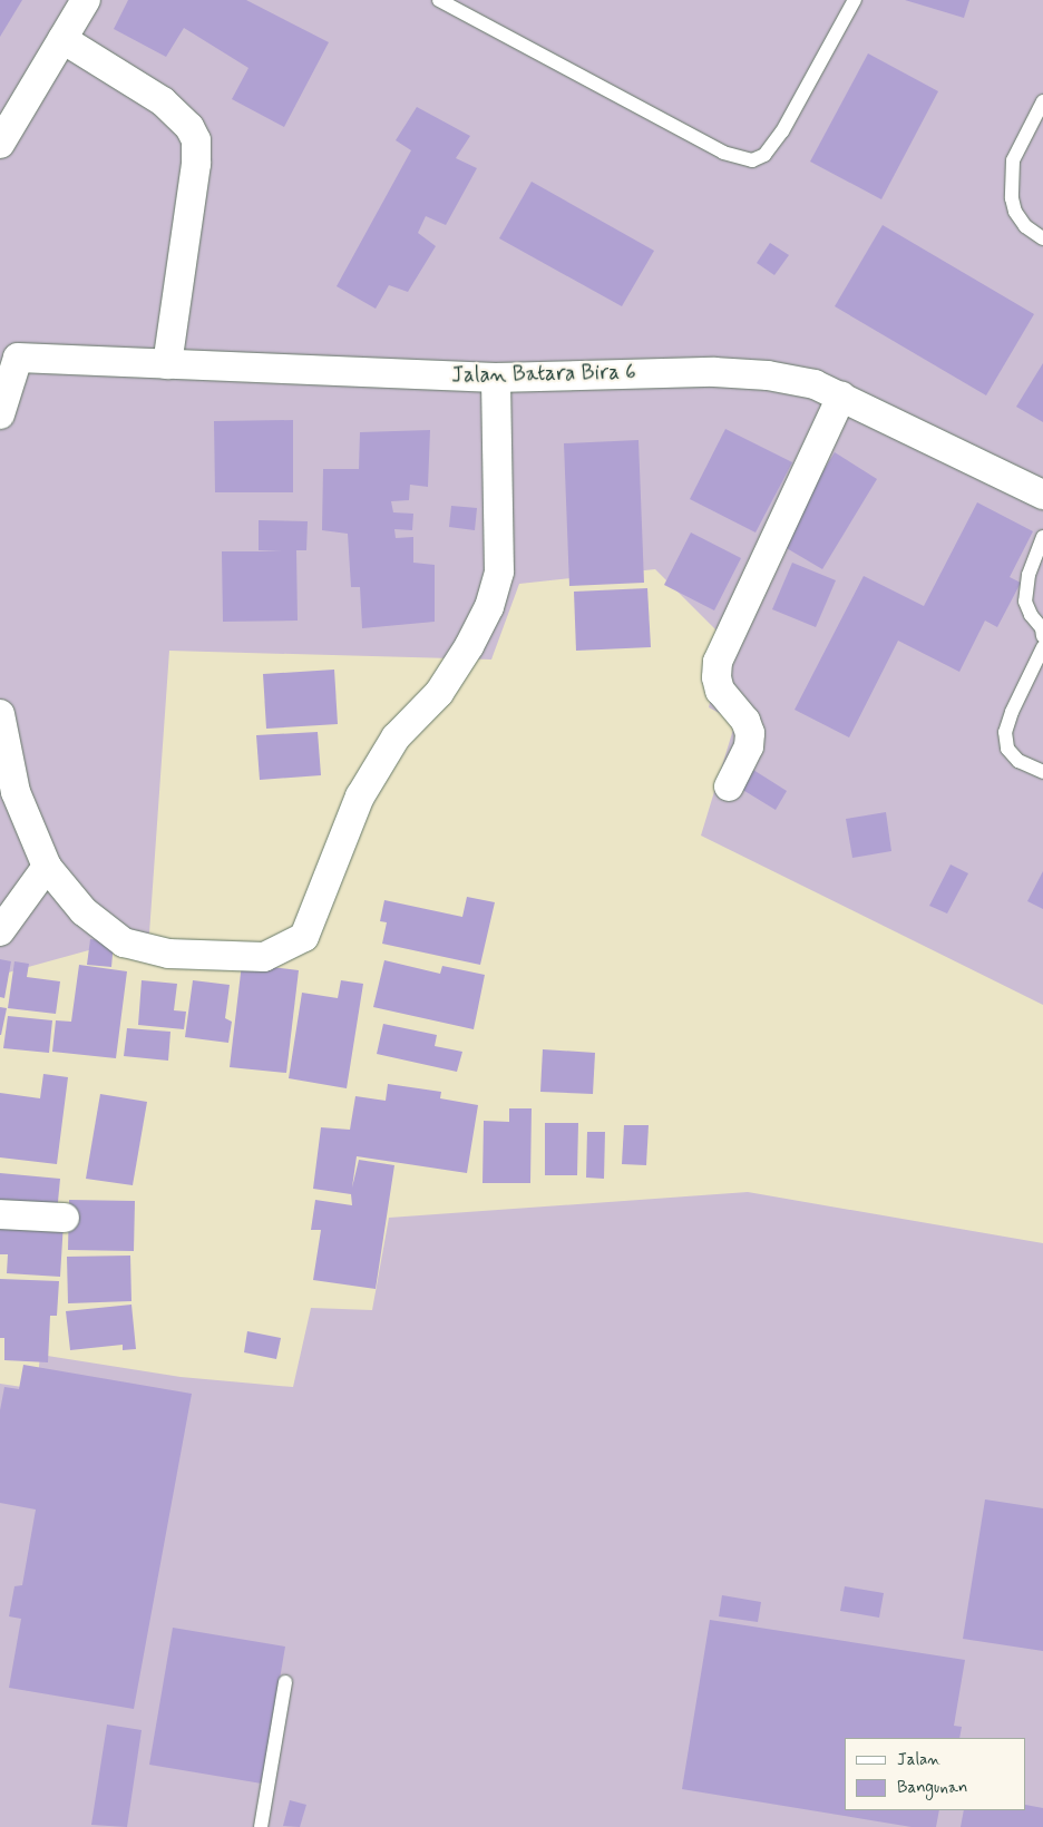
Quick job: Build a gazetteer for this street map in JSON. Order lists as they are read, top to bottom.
{
  "streets": {
    "street": ["Jalan Batara Bira 6"]
  },
  "legend": ["Jalan", "Bangunan"]
}
